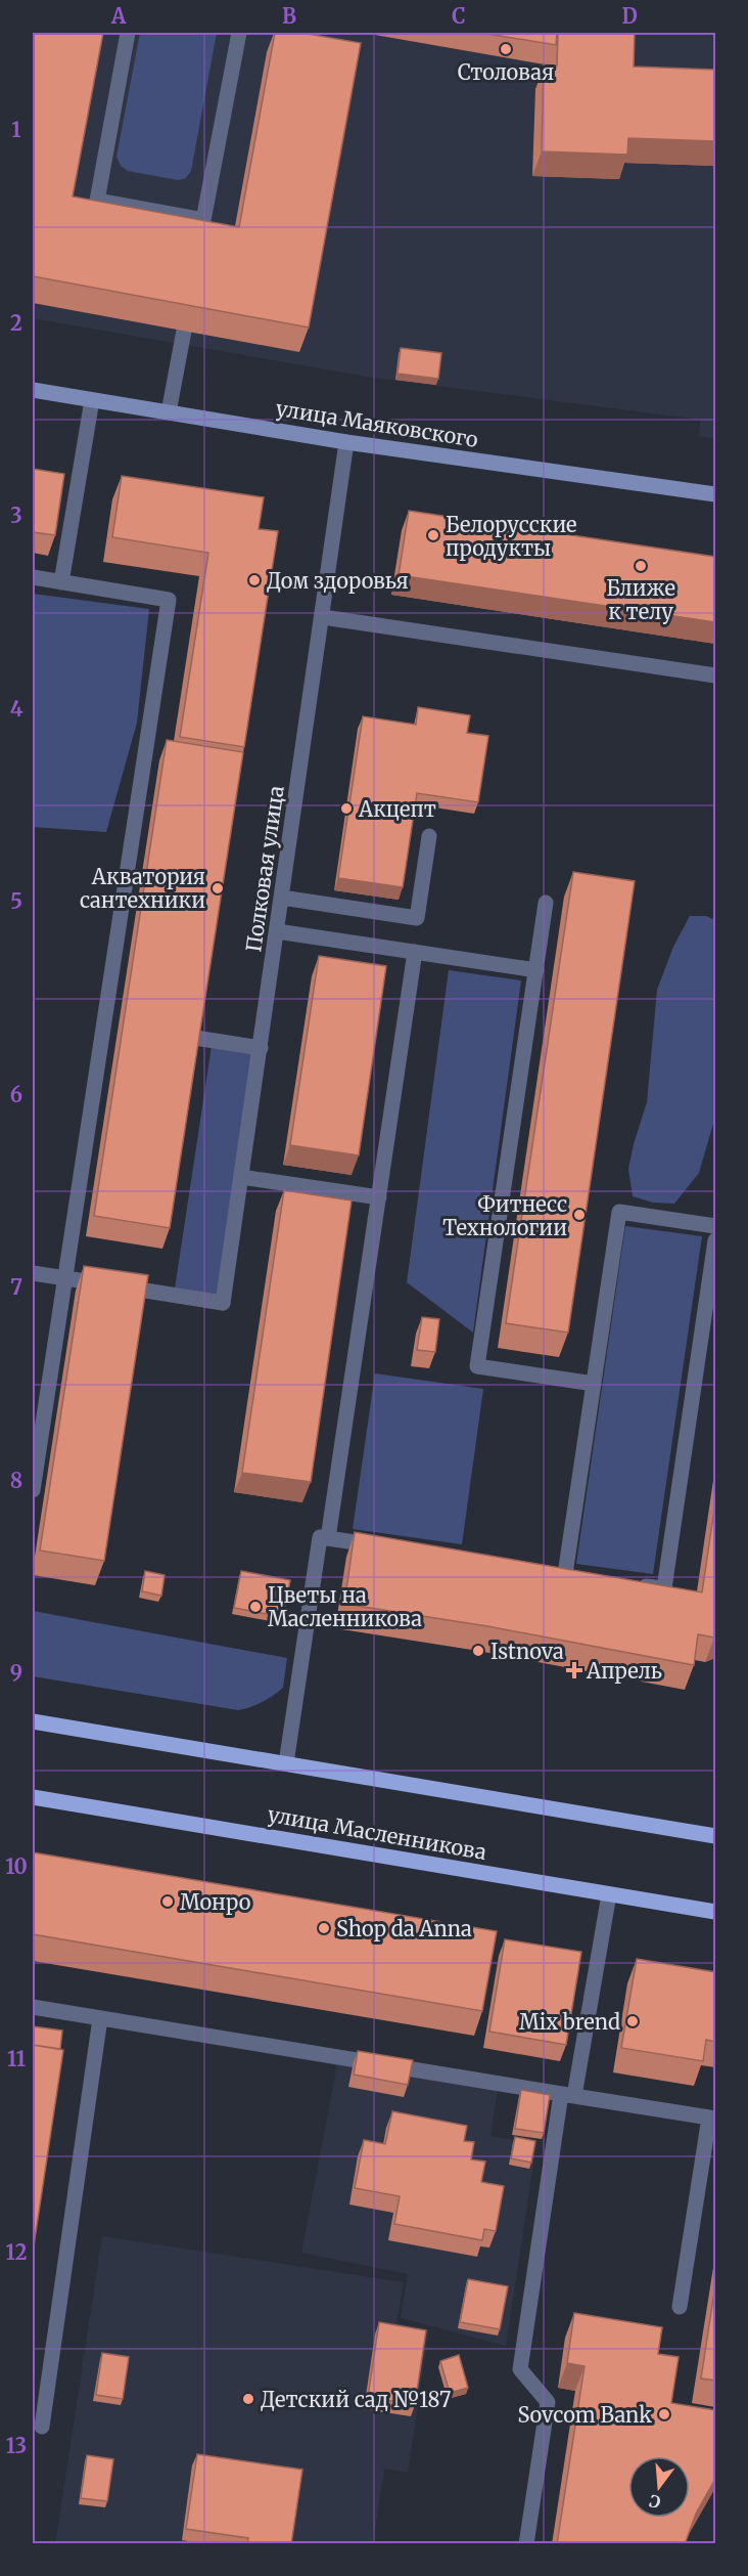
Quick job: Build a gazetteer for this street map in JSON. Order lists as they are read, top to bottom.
{
  "streets": {
    "main road": ["улица Маяковского", "улица Масленникова"],
    "street": ["Полковая улица"]
  },
  "crossings": [
    ["улица Маяковского", "Полковая улица"]
  ],
  "places": {
    "other": [
      "Столовая",
      "Белорусские продукты",
      "Ближе к телу",
      "Дом здоровья",
      "Акцепт",
      "Акватория сантехники",
      "Фитнесс Технологии",
      "Цветы на Масленникова",
      "Istnova",
      "Монро",
      "Shop da Anna",
      "Mix brend",
      "Детский сад №187",
      "Sovcom Bank"
    ],
    "health": ["Апрель"]
  },
  "north": "bottom",
  "grid": {
    "columns": [
      "A",
      "B",
      "C",
      "D"
    ],
    "rows": [
      "1",
      "2",
      "3",
      "4",
      "5",
      "6",
      "7",
      "8",
      "9",
      "10",
      "11",
      "12",
      "13"
    ]
  }
}
